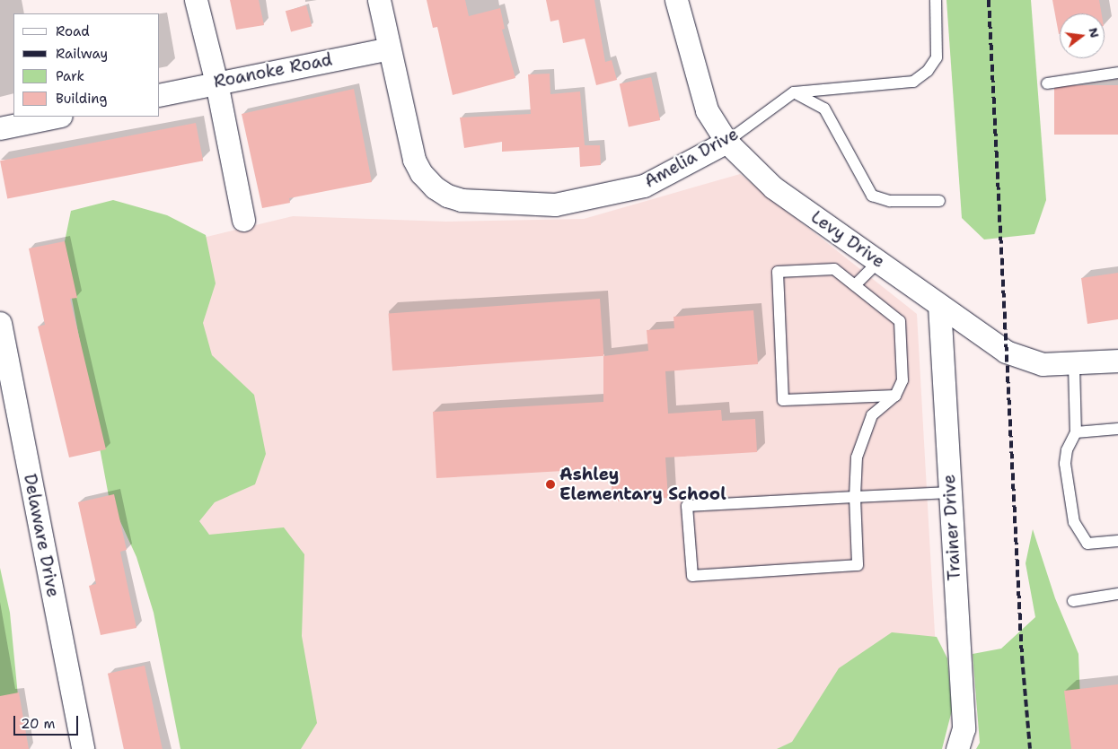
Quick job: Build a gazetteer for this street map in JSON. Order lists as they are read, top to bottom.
{
  "streets": {
    "street": [
      "Roanoke Road",
      "Amelia Drive",
      "Levy Drive",
      "Trainer Drive",
      "Delaware Drive"
    ]
  },
  "crossings": [
    ["Roanoke Road", "Amelia Drive"],
    ["Amelia Drive", "Levy Drive"],
    ["Levy Drive", "Trainer Drive"]
  ],
  "places": ["Ashley Elementary School"],
  "legend": [
    "Road",
    "Railway",
    "Park",
    "Building"
  ],
  "scale_bar": "20 m",
  "north": "right"
}
